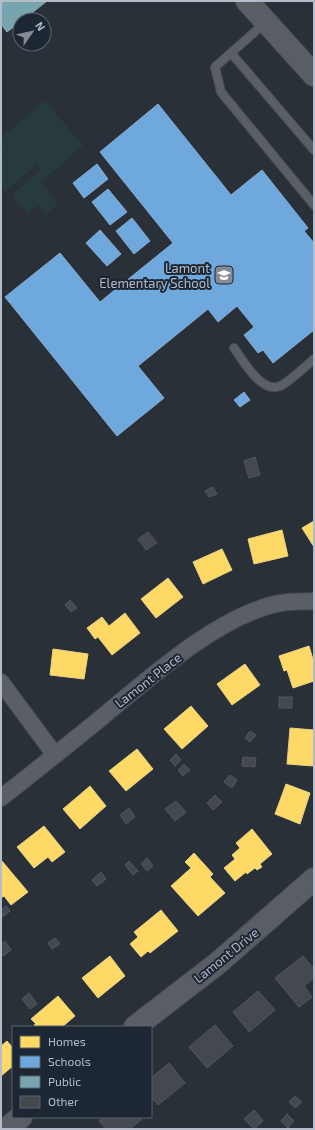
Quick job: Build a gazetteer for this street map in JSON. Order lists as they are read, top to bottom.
{
  "streets": {
    "street": ["Lamont Place", "Lamont Drive"]
  },
  "places": {
    "school or university": ["Lamont Elementary School"]
  },
  "legend": [
    "Homes",
    "Schools",
    "Public",
    "Other"
  ],
  "north": "top right"
}
